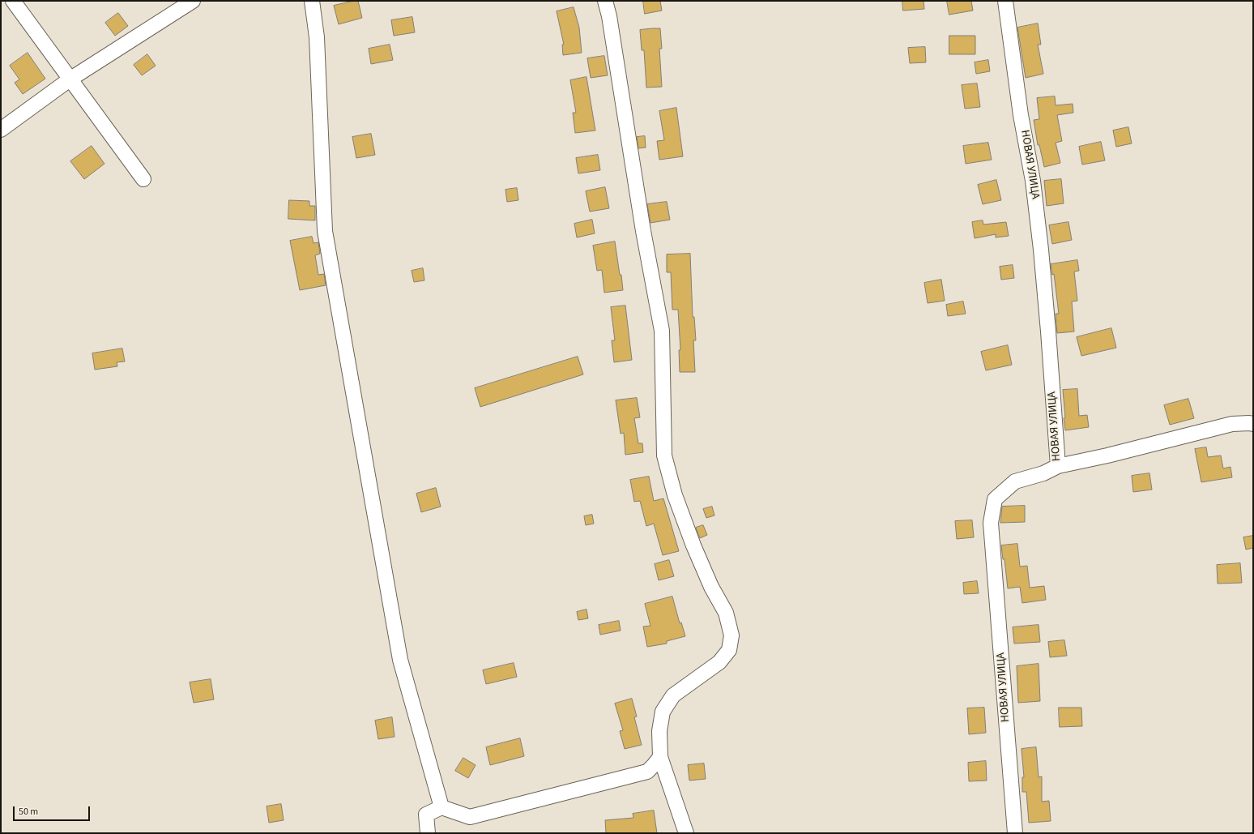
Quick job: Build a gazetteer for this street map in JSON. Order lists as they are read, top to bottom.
{
  "streets": {
    "street": ["НОВАЯ УЛИЦА"]
  },
  "scale_bar": "50 m"
}
